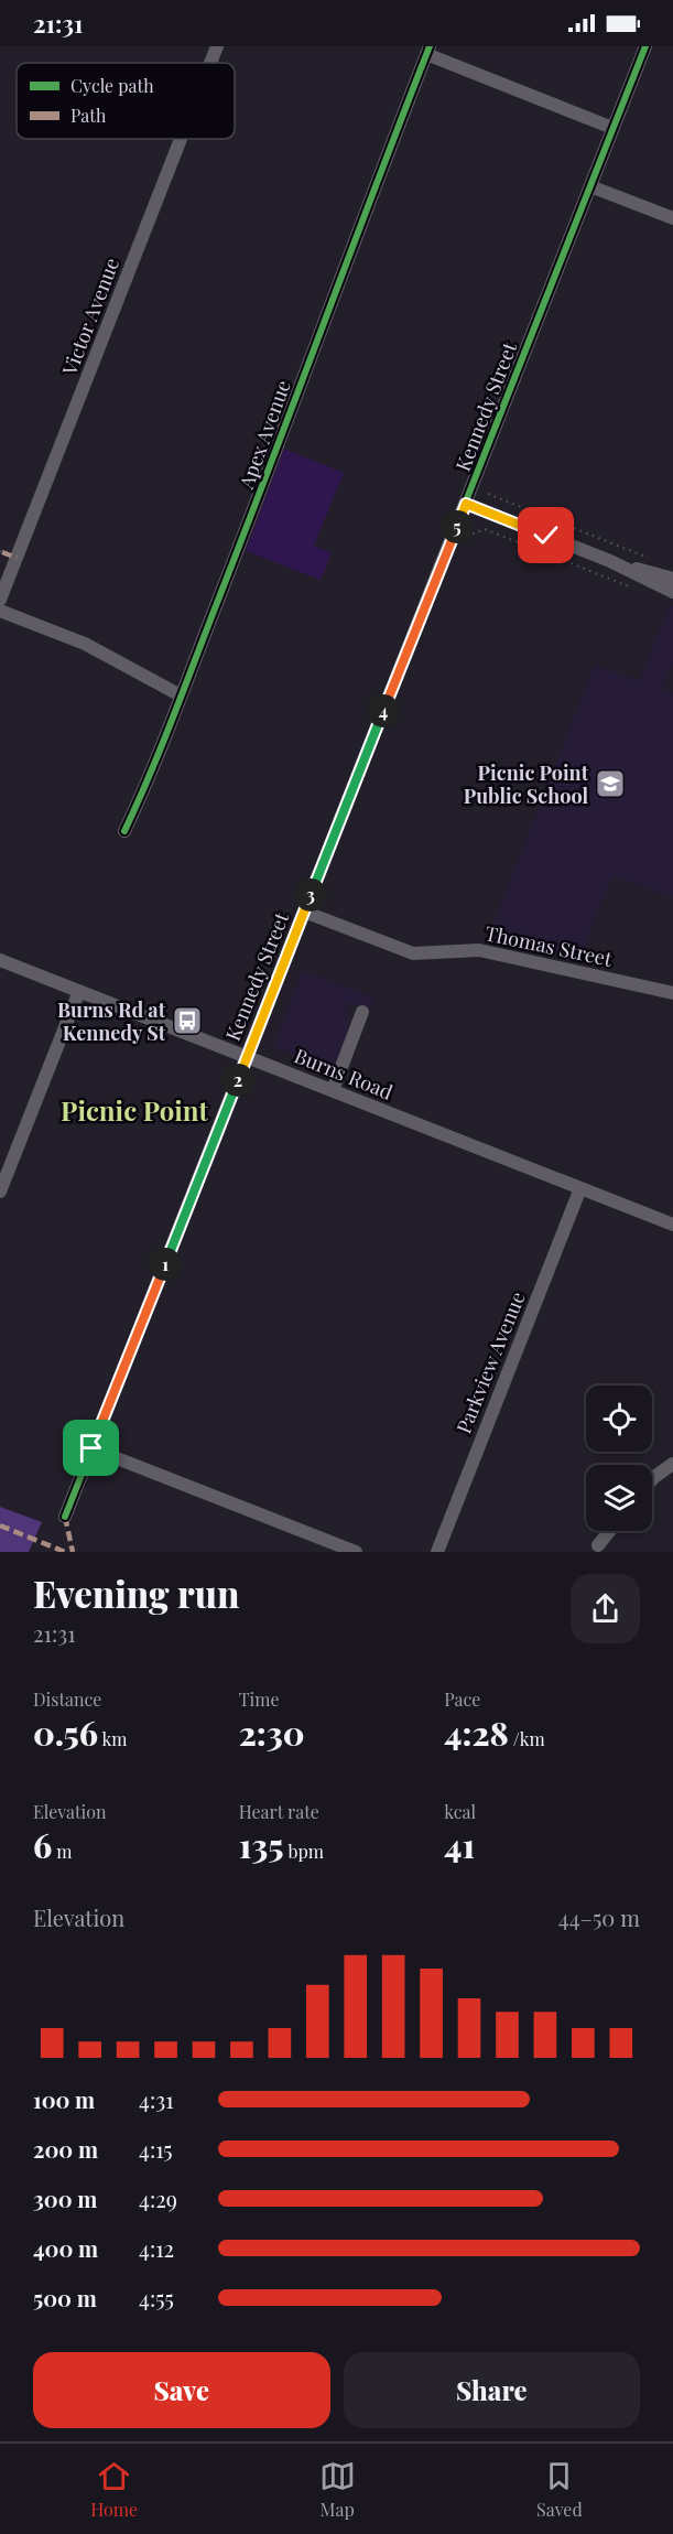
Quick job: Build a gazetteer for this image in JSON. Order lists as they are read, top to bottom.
{
  "streets": {
    "street": [
      "Victor Avenue",
      "Kennedy Street",
      "Apex Avenue",
      "Thomas Street",
      "Burns Road",
      "Parkview Avenue"
    ]
  },
  "crossings": [
    ["Kennedy Street", "Apex Avenue"],
    ["Kennedy Street", "Thomas Street"],
    ["Kennedy Street", "Burns Road"],
    ["Burns Road", "Parkview Avenue"]
  ],
  "districts": ["Picnic Point"],
  "places": {
    "school or university": ["Picnic Point Public School"],
    "bus stop": ["Burns Rd at Kennedy St"]
  },
  "legend": ["Cycle path", "Path"],
  "page": {
    "status": "21:31",
    "pins": [
      "5",
      "4",
      "3",
      "2",
      "1"
    ],
    "heading": ["Evening run", "21:31"],
    "stats": [
      ["Distance", "0.56 km"],
      ["Time", "2:30"],
      ["Pace", "4:28 /km"],
      ["Elevation", "6 m"],
      ["Heart rate", "135 bpm"],
      ["kcal", "41"]
    ],
    "chart": ["Elevation", "44–50 m"],
    "list": [
      {
        "name": "100 m",
        "note": "4:31"
      },
      {
        "name": "200 m",
        "note": "4:15"
      },
      {
        "name": "300 m",
        "note": "4:29"
      },
      {
        "name": "400 m",
        "note": "4:12"
      },
      {
        "name": "500 m",
        "note": "4:55"
      }
    ],
    "buttons": ["Save", "Share"],
    "tabs": ["Home", "Map", "Saved"]
  }
}
